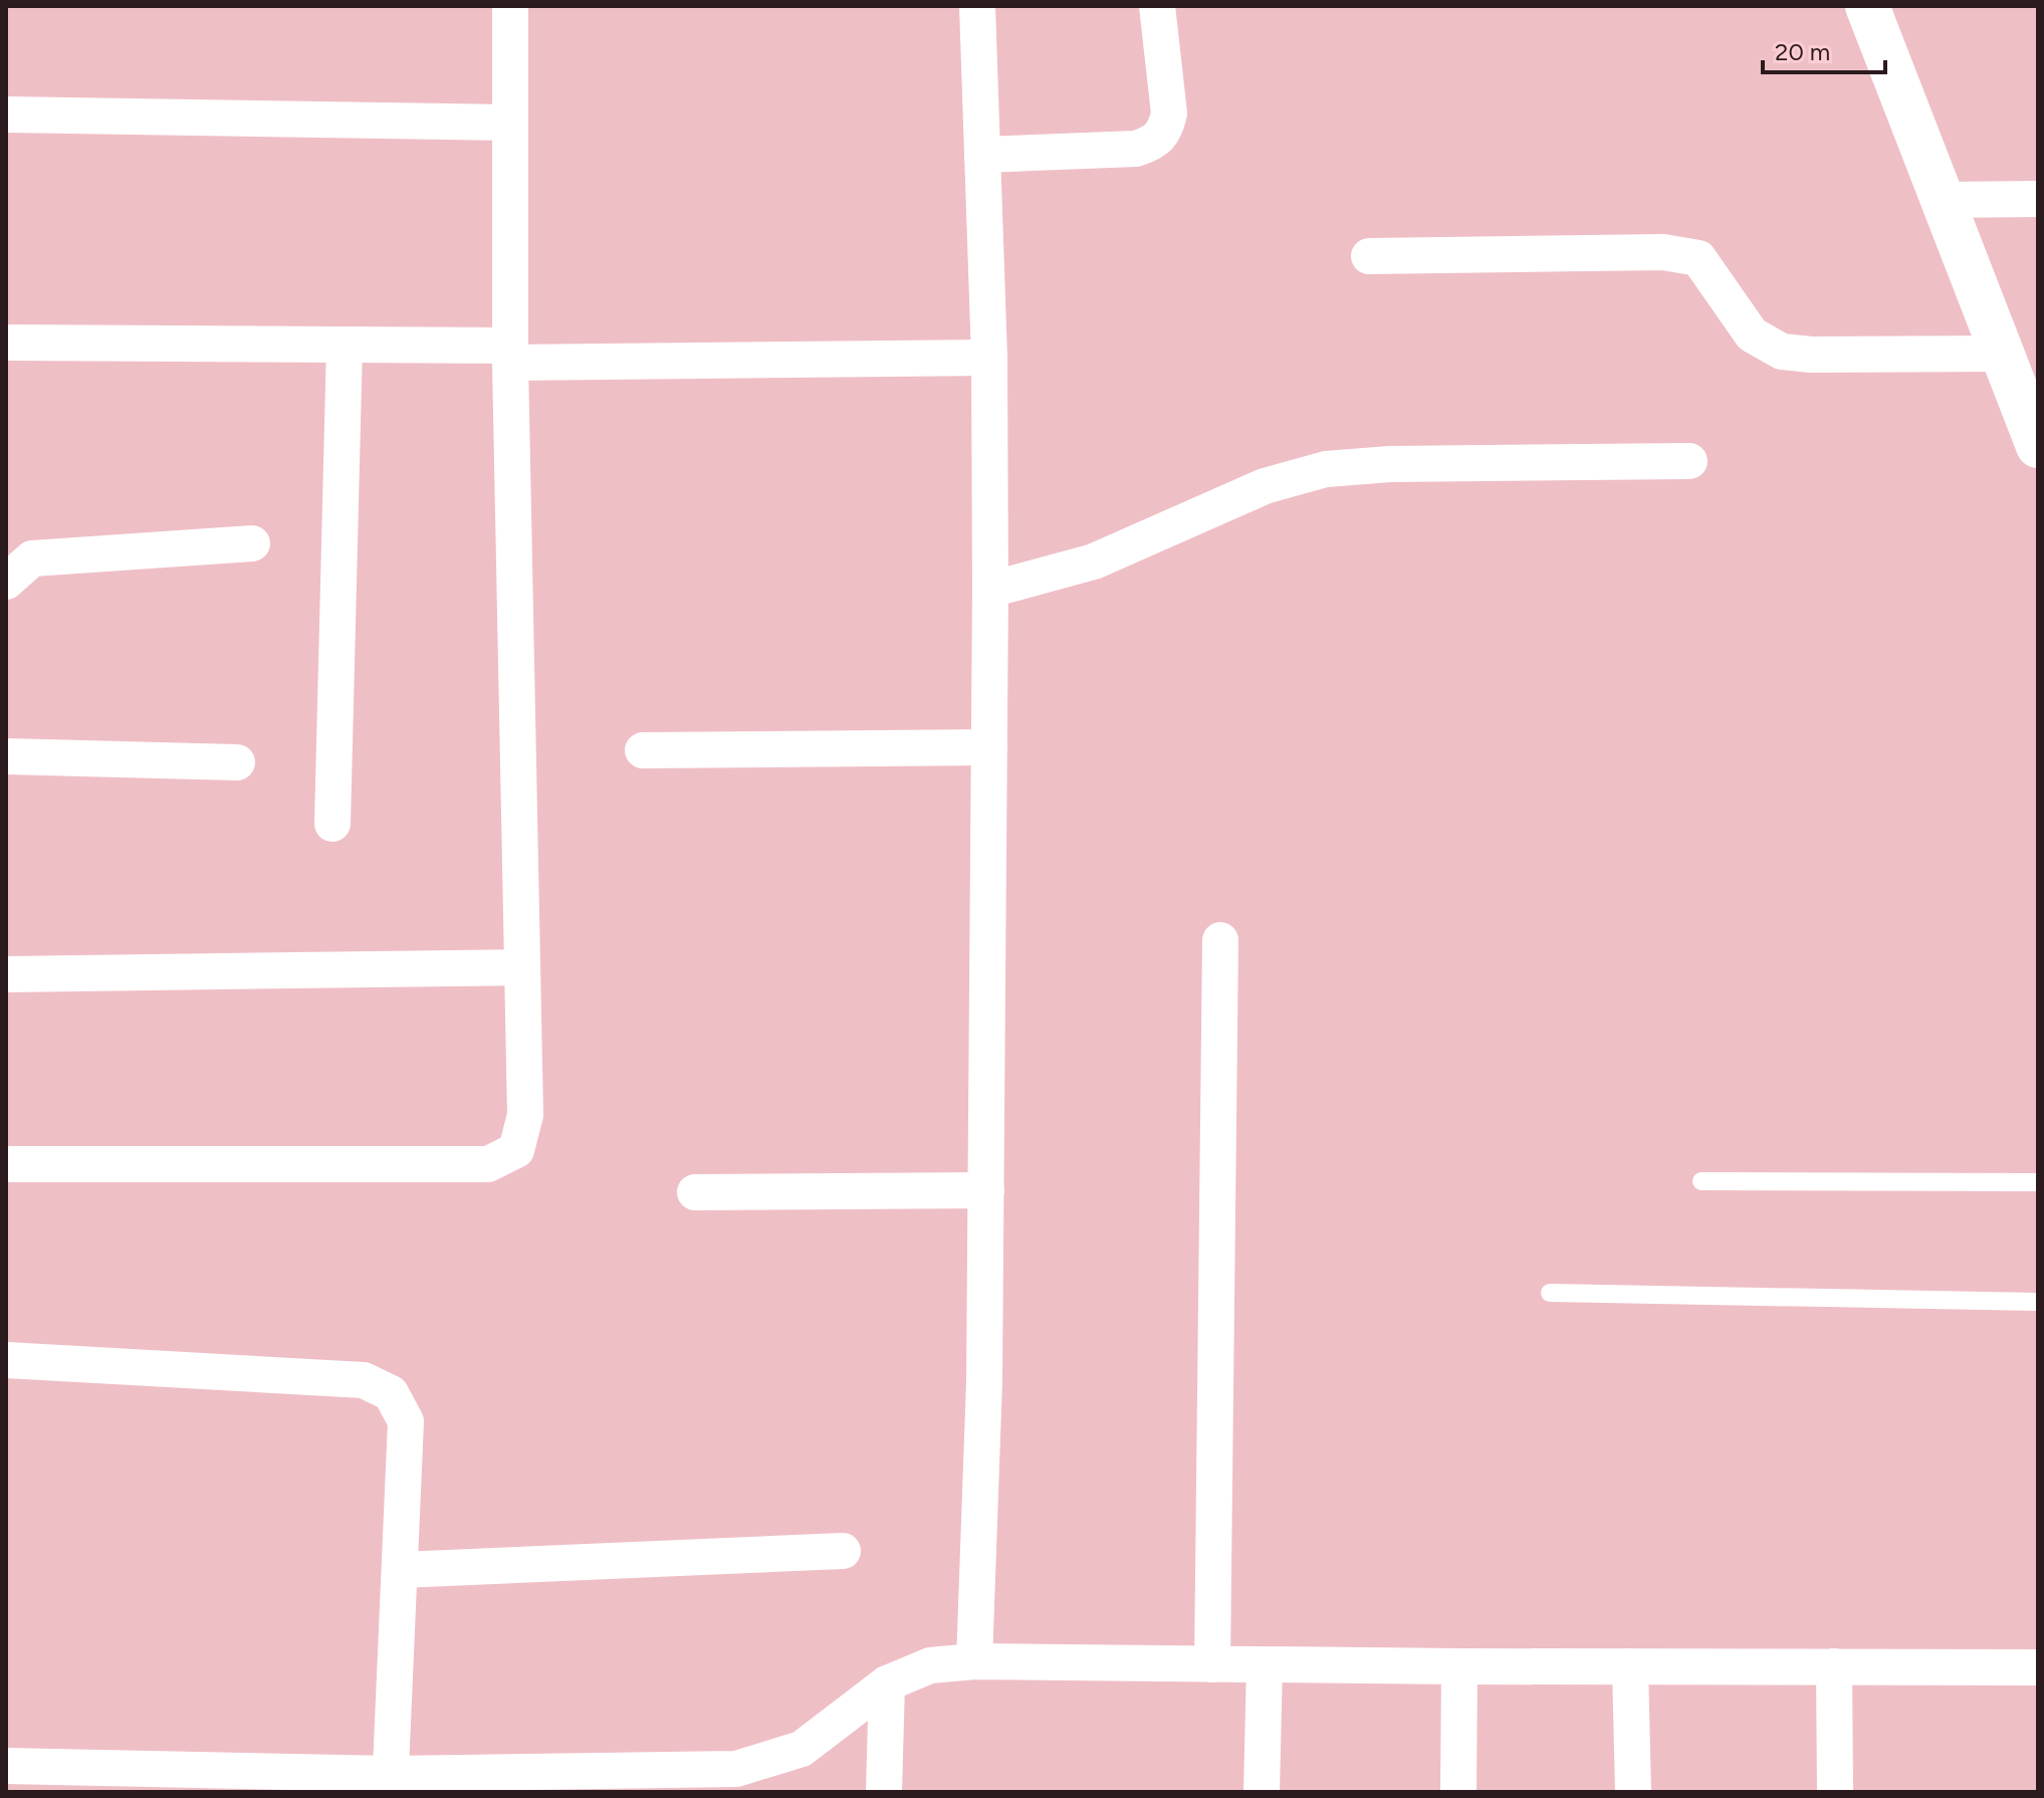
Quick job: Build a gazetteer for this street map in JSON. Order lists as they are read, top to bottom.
{
  "scale_bar": "20 m"
}
